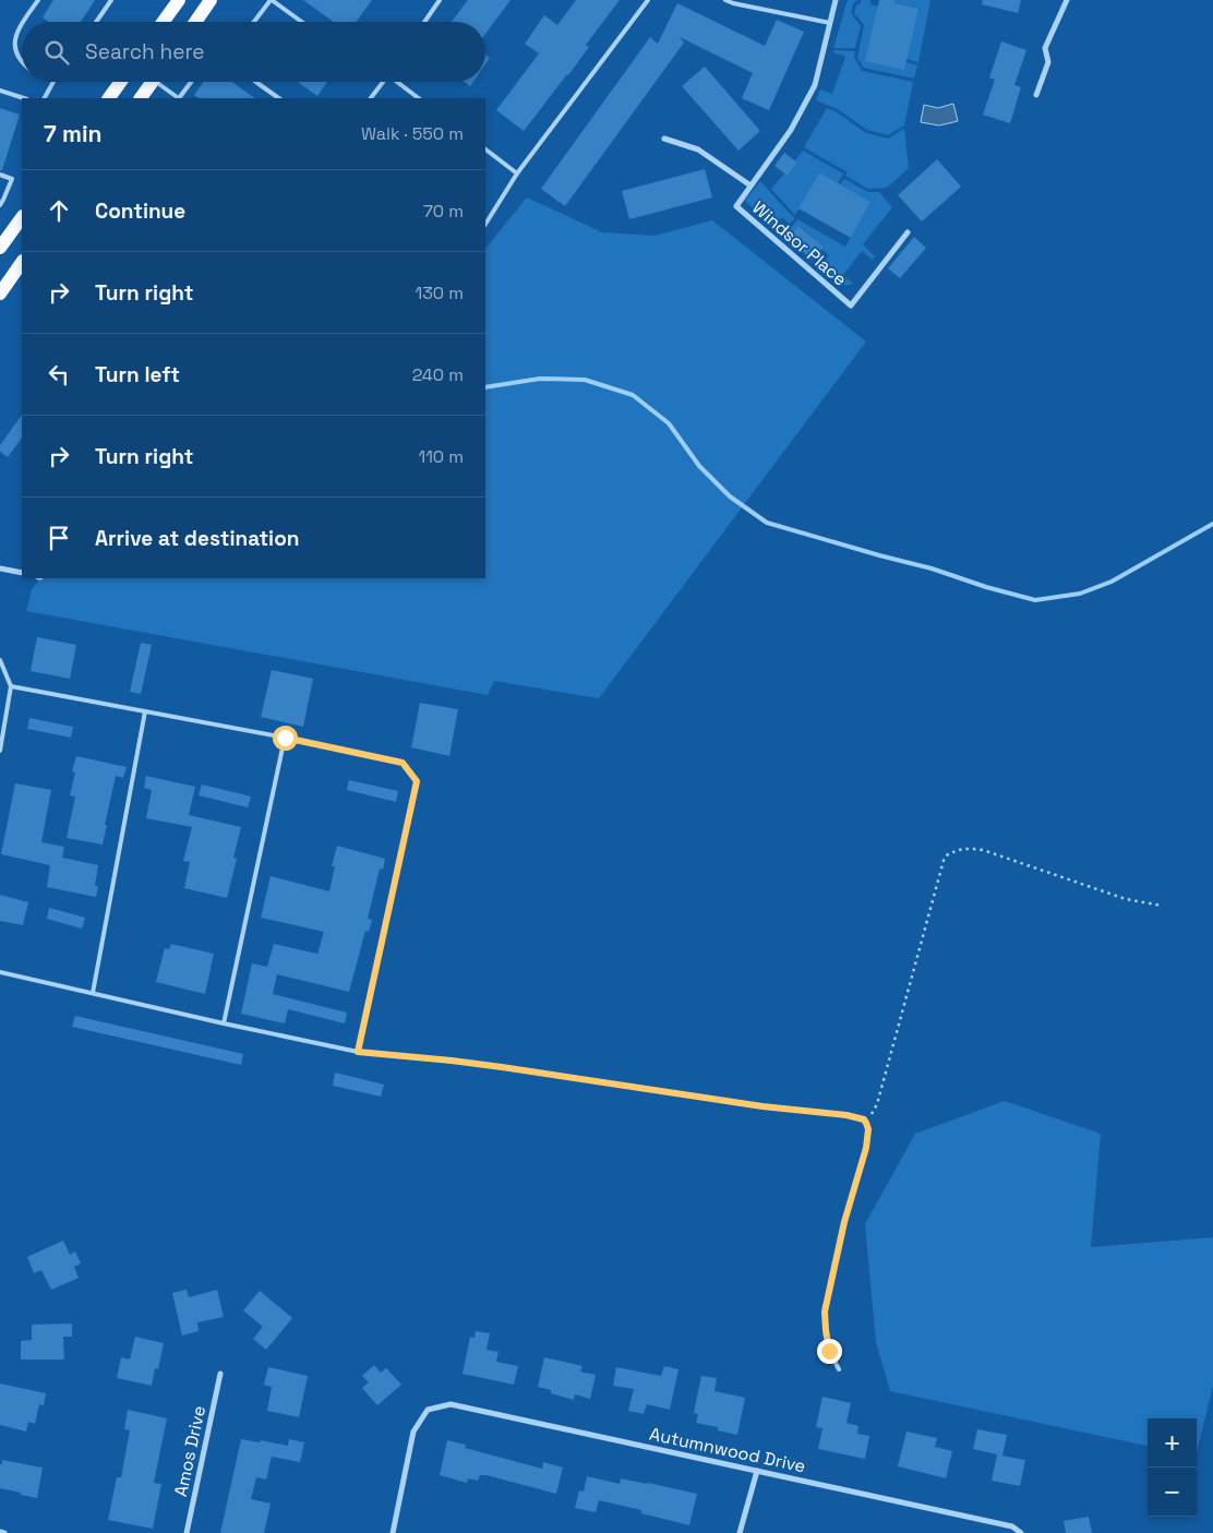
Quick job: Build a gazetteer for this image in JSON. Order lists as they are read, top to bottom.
{
  "streets": {
    "street": ["Windsor Place", "Autumnwood Drive", "Amos Drive"]
  },
  "page": {
    "search": "Search here",
    "heading": ["7 min", "Walk · 550 m"],
    "list": [
      ["Continue", "70 m"],
      ["Turn right", "130 m"],
      ["Turn left", "240 m"],
      ["Turn right", "110 m"],
      "Arrive at destination"
    ],
    "map_buttons": ["+", "−"]
  }
}
